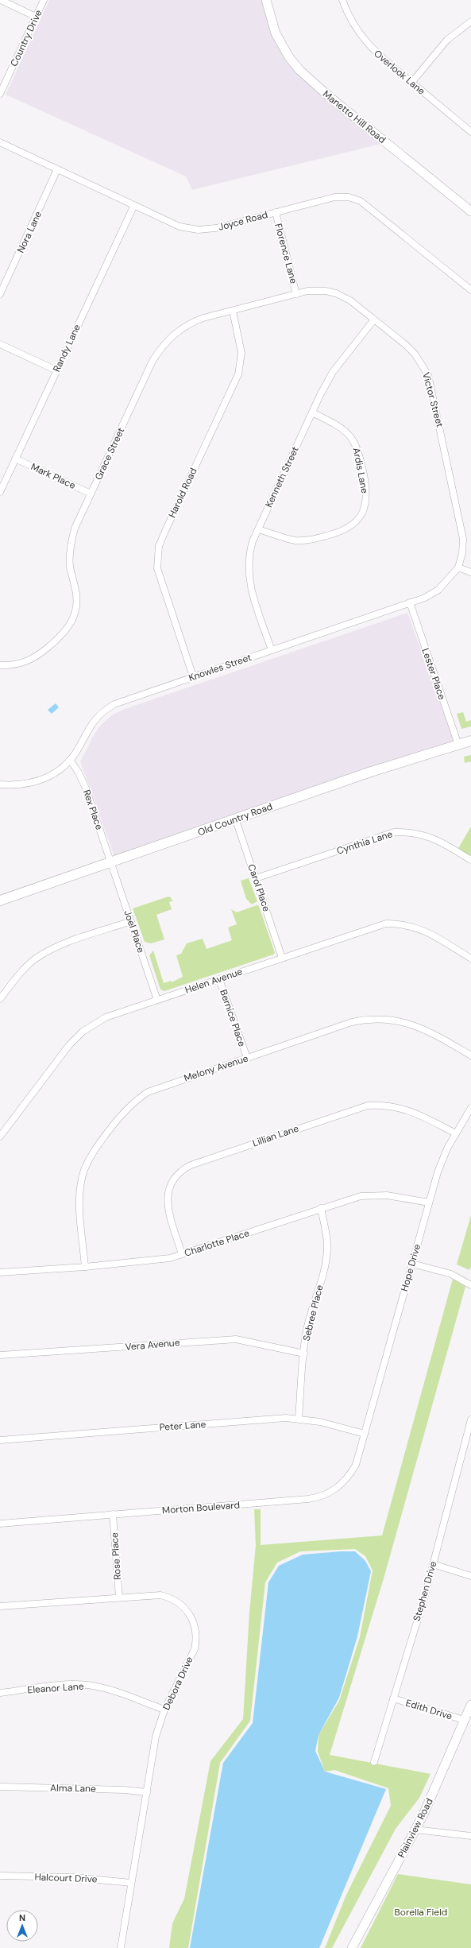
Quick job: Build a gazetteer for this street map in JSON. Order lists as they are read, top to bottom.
{
  "streets": {
    "main road": ["Manetto Hill Road", "Old Country Road", "Plainview Road"],
    "street": [
      "Country Drive",
      "Overlook Lane",
      "Joyce Road",
      "Nora Lane",
      "Florence Lane",
      "Randy Lane",
      "Victor Street",
      "Grace Street",
      "Ardis Lane",
      "Mark Place",
      "Kenneth Street",
      "Harold Road",
      "Knowles Street",
      "Lester Place",
      "Rex Place",
      "Cynthia Lane",
      "Carol Place",
      "Joel Place",
      "Helen Avenue",
      "Bernice Place",
      "Melony Avenue",
      "Lillian Lane",
      "Charlotte Place",
      "Hope Drive",
      "Sebree Place",
      "Vera Avenue",
      "Peter Lane",
      "Morton Boulevard",
      "Rose Place",
      "Stephen Drive",
      "Debora Drive",
      "Eleanor Lane",
      "Edith Drive",
      "Alma Lane",
      "Halcourt Drive"
    ]
  },
  "crossings": [
    ["Joyce Road", "Nora Lane"],
    ["Joyce Road", "Florence Lane"],
    ["Joyce Road", "Randy Lane"],
    ["Florence Lane", "Victor Street"],
    ["Florence Lane", "Grace Street"],
    ["Randy Lane", "Mark Place"],
    ["Victor Street", "Grace Street"],
    ["Victor Street", "Kenneth Street"],
    ["Victor Street", "Knowles Street"],
    ["Grace Street", "Mark Place"],
    ["Grace Street", "Harold Road"],
    ["Ardis Lane", "Kenneth Street"],
    ["Kenneth Street", "Knowles Street"],
    ["Harold Road", "Knowles Street"],
    ["Knowles Street", "Lester Place"],
    ["Knowles Street", "Rex Place"],
    ["Lester Place", "Old Country Road"],
    ["Rex Place", "Old Country Road"],
    ["Rex Place", "Joel Place"],
    ["Old Country Road", "Carol Place"],
    ["Old Country Road", "Joel Place"],
    ["Cynthia Lane", "Carol Place"],
    ["Carol Place", "Helen Avenue"],
    ["Joel Place", "Helen Avenue"],
    ["Helen Avenue", "Bernice Place"],
    ["Bernice Place", "Melony Avenue"],
    ["Melony Avenue", "Charlotte Place"],
    ["Lillian Lane", "Charlotte Place"],
    ["Lillian Lane", "Hope Drive"],
    ["Charlotte Place", "Hope Drive"],
    ["Charlotte Place", "Sebree Place"],
    ["Hope Drive", "Peter Lane"],
    ["Hope Drive", "Morton Boulevard"],
    ["Sebree Place", "Vera Avenue"],
    ["Sebree Place", "Peter Lane"],
    ["Peter Lane", "Morton Boulevard"],
    ["Morton Boulevard", "Rose Place"],
    ["Rose Place", "Debora Drive"],
    ["Stephen Drive", "Edith Drive"],
    ["Debora Drive", "Eleanor Lane"],
    ["Debora Drive", "Alma Lane"],
    ["Debora Drive", "Halcourt Drive"],
    ["Edith Drive", "Plainview Road"]
  ],
  "parks": ["Borella Field"],
  "north": "top"
}
